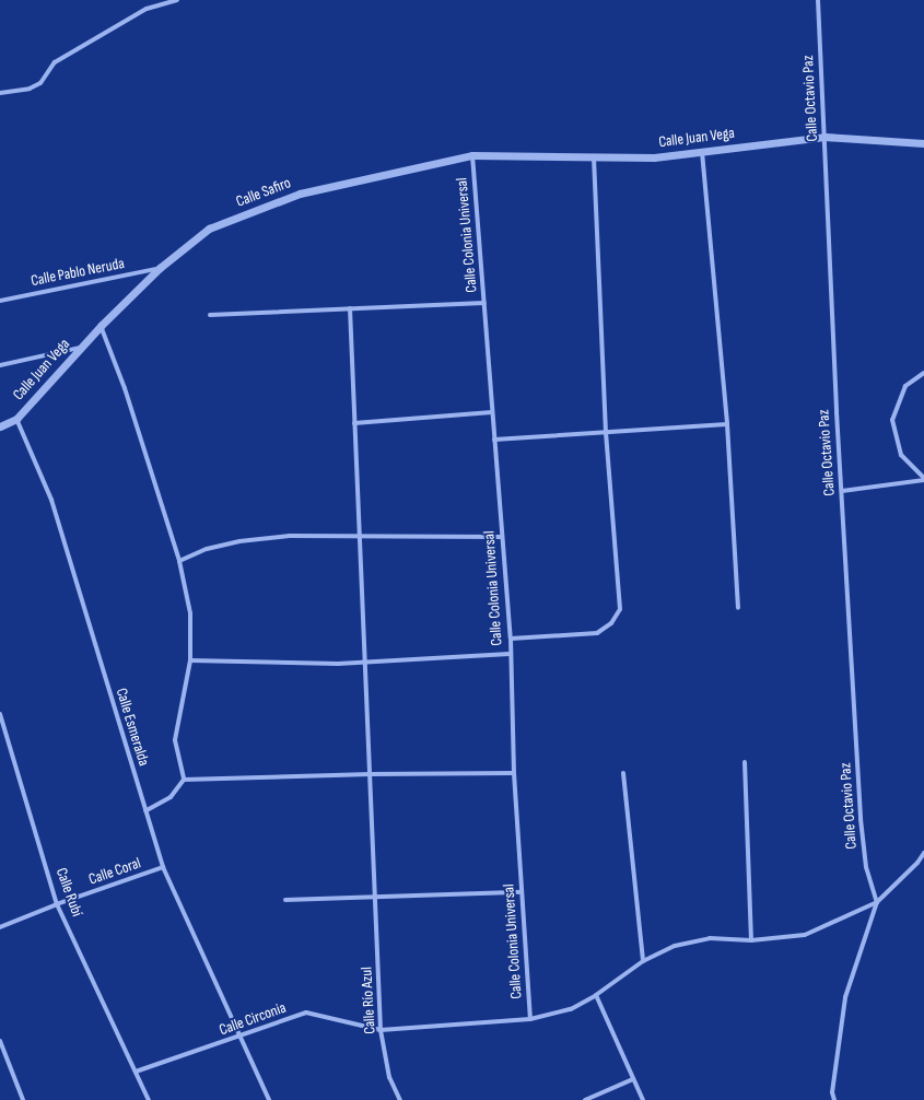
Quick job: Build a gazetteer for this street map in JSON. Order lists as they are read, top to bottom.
{
  "streets": {
    "street": [
      "Calle Octavio Paz",
      "Calle Juan Vega",
      "Calle Safiro",
      "Calle Colonia Universal",
      "Calle Pablo Neruda",
      "Calle Esmeralda",
      "Calle Coral",
      "Calle Rubí",
      "Calle Río Azul",
      "Calle Circonia"
    ]
  },
  "crossings": [
    ["Calle Octavio Paz", "Calle Juan Vega"],
    ["Calle Octavio Paz", "Calle Circonia"],
    ["Calle Juan Vega", "Calle Safiro"],
    ["Calle Juan Vega", "Calle Colonia Universal"],
    ["Calle Juan Vega", "Calle Esmeralda"],
    ["Calle Safiro", "Calle Colonia Universal"],
    ["Calle Safiro", "Calle Pablo Neruda"],
    ["Calle Colonia Universal", "Calle Circonia"],
    ["Calle Esmeralda", "Calle Coral"],
    ["Calle Esmeralda", "Calle Circonia"],
    ["Calle Coral", "Calle Rubí"],
    ["Calle Rubí", "Calle Circonia"],
    ["Calle Río Azul", "Calle Circonia"]
  ]
}
